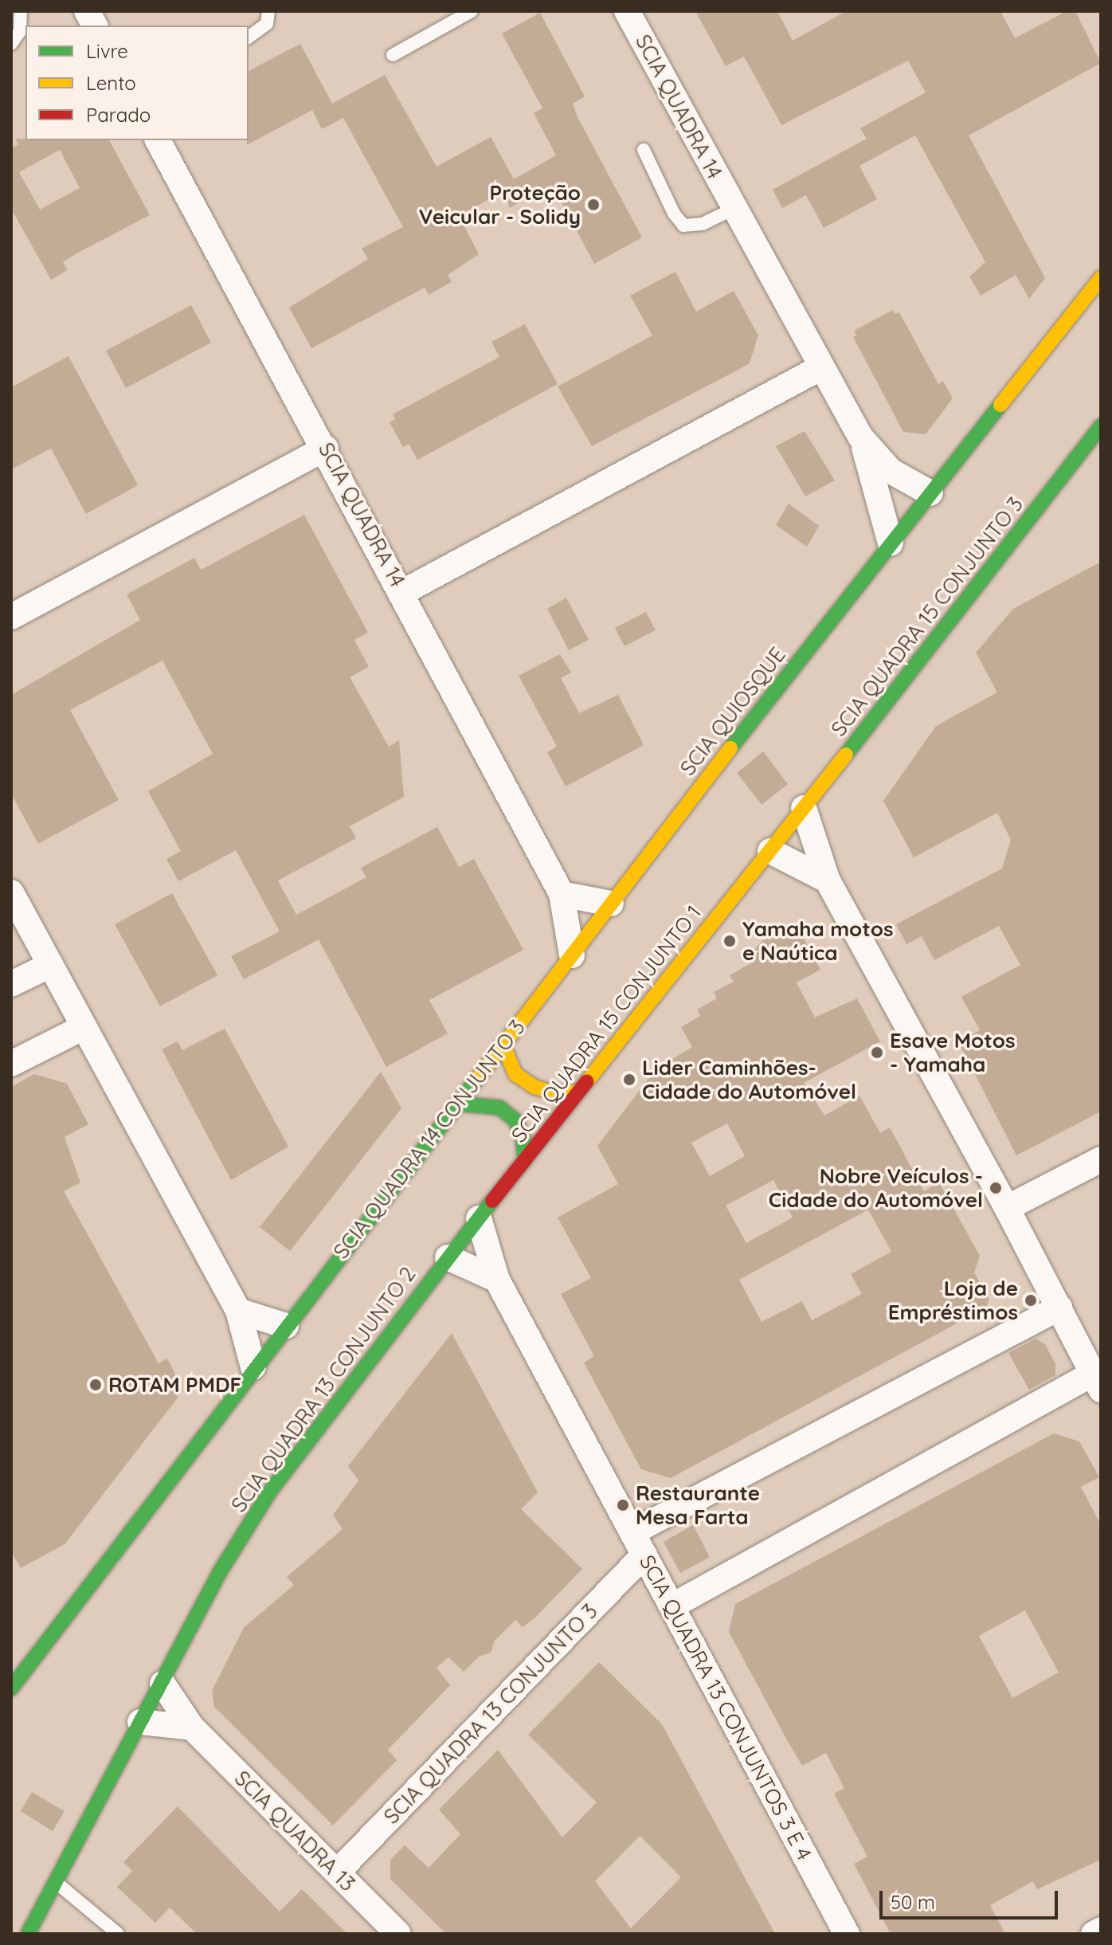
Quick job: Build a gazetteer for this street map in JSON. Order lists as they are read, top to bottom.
{
  "streets": {
    "main road": [
      "SCIA QUADRA 15 CONJUNTO 3",
      "SCIA QUIOSQUE",
      "SCIA QUADRA 15 CONJUNTO 1",
      "SCIA QUADRA 14 CONJUNTO 3",
      "SCIA QUADRA 13 CONJUNTO 2"
    ],
    "street": [
      "SCIA QUADRA 14",
      "SCIA QUADRA 13 CONJUNTOS 3 E 4",
      "SCIA QUADRA 13 CONJUNTO 3",
      "SCIA QUADRA 13"
    ]
  },
  "crossings": [
    ["SCIA QUADRA 14", "SCIA QUIOSQUE"],
    ["SCIA QUADRA 14", "SCIA QUADRA 14 CONJUNTO 3"],
    ["SCIA QUADRA 15 CONJUNTO 3", "SCIA QUADRA 15 CONJUNTO 1"],
    ["SCIA QUIOSQUE", "SCIA QUADRA 14 CONJUNTO 3"],
    ["SCIA QUADRA 15 CONJUNTO 1", "SCIA QUADRA 13 CONJUNTO 2"],
    ["SCIA QUADRA 15 CONJUNTO 1", "SCIA QUADRA 13 CONJUNTOS 3 E 4"],
    ["SCIA QUADRA 13 CONJUNTO 2", "SCIA QUADRA 13"],
    ["SCIA QUADRA 13 CONJUNTOS 3 E 4", "SCIA QUADRA 13 CONJUNTO 3"],
    ["SCIA QUADRA 13 CONJUNTO 3", "SCIA QUADRA 13"]
  ],
  "places": [
    "Proteção Veicular - Solidy",
    "Yamaha motos e Naútica",
    "Esave Motos - Yamaha",
    "Lider Caminhões- Cidade do Automóvel",
    "Nobre Veículos - Cidade do Automóvel",
    "Loja de Empréstimos",
    "ROTAM PMDF",
    "Restaurante Mesa Farta"
  ],
  "legend": ["Livre", "Lento", "Parado"],
  "scale_bar": "50 m"
}
